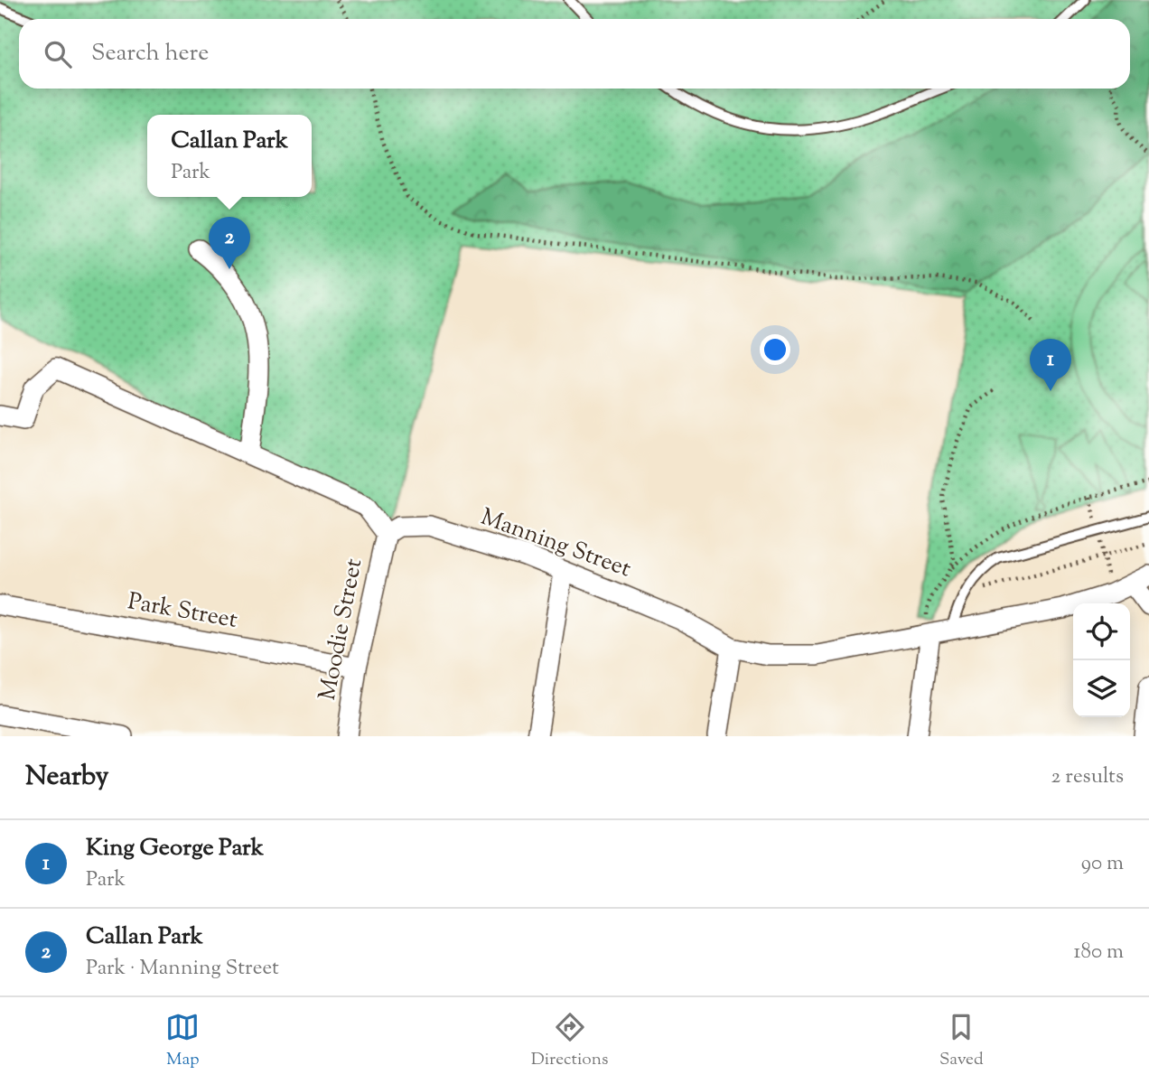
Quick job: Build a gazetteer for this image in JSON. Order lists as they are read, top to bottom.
{
  "streets": {
    "street": ["Manning Street", "Park Street", "Moodie Street"]
  },
  "crossings": [
    ["Manning Street", "Moodie Street"],
    ["Park Street", "Moodie Street"]
  ],
  "page": {
    "search": "Search here",
    "popup": ["Callan Park", "Park"],
    "pins": ["2", "1"],
    "heading": ["Nearby", "2 results"],
    "list": [
      {
        "mark": "1",
        "name": "King George Park",
        "note": "Park",
        "value": "90 m"
      },
      {
        "mark": "2",
        "name": "Callan Park",
        "note": "Park · Manning Street",
        "value": "180 m"
      }
    ],
    "nav": ["Map", "Directions", "Saved"]
  }
}
